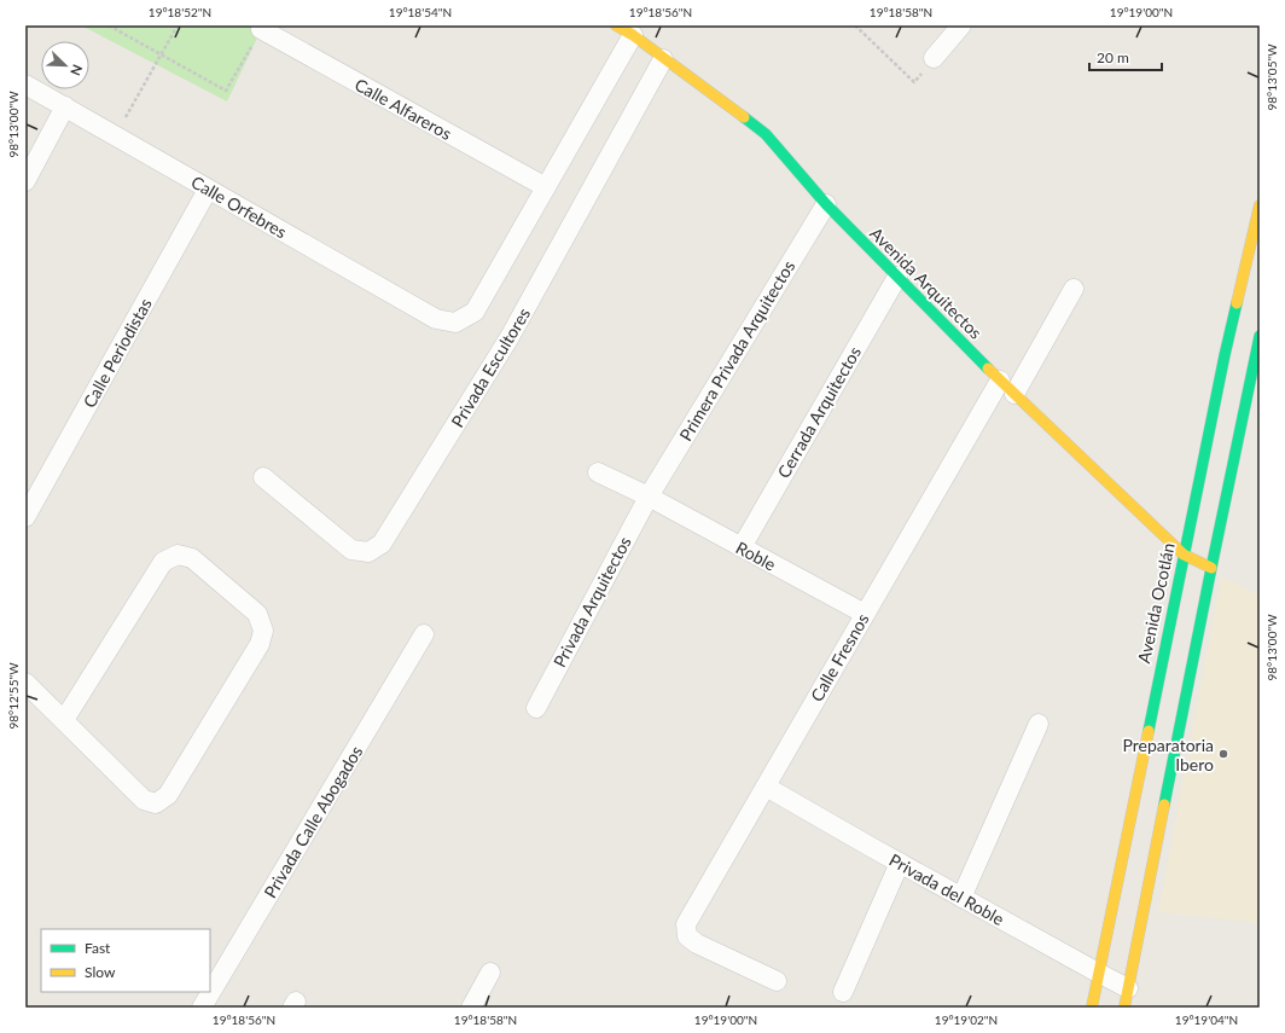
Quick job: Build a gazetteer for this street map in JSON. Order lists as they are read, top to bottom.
{
  "streets": {
    "main road": ["Avenida Arquitectos", "Avenida Ocotlán"],
    "street": [
      "Calle Alfareros",
      "Calle Orfebres",
      "Primera Privada Arquitectos",
      "Calle Periodistas",
      "Privada Escultores",
      "Cerrada Arquitectos",
      "Roble",
      "Privada Arquitectos",
      "Calle Fresnos",
      "Privada Calle Abogados",
      "Privada del Roble"
    ]
  },
  "crossings": [
    ["Calle Alfareros", "Calle Orfebres"],
    ["Calle Orfebres", "Calle Periodistas"],
    ["Avenida Arquitectos", "Primera Privada Arquitectos"],
    ["Avenida Arquitectos", "Privada Escultores"],
    ["Avenida Arquitectos", "Cerrada Arquitectos"],
    ["Avenida Arquitectos", "Avenida Ocotlán"],
    ["Avenida Arquitectos", "Calle Fresnos"],
    ["Primera Privada Arquitectos", "Roble"],
    ["Primera Privada Arquitectos", "Privada Arquitectos"],
    ["Cerrada Arquitectos", "Roble"],
    ["Roble", "Privada Arquitectos"],
    ["Roble", "Calle Fresnos"],
    ["Avenida Ocotlán", "Privada del Roble"],
    ["Calle Fresnos", "Privada del Roble"]
  ],
  "places": ["Preparatoria Ibero"],
  "legend": ["Fast", "Slow"],
  "scale_bar": "20 m",
  "north": "bottom right",
  "coordinates": [
    "19°18'52\"N",
    "19°18'54\"N",
    "19°18'56\"N",
    "19°18'58\"N",
    "19°19'00\"N",
    "98°13'05\"W",
    "98°13'00\"W",
    "98°12'55\"W",
    "19°19'02\"N",
    "19°19'04\"N"
  ]
}
